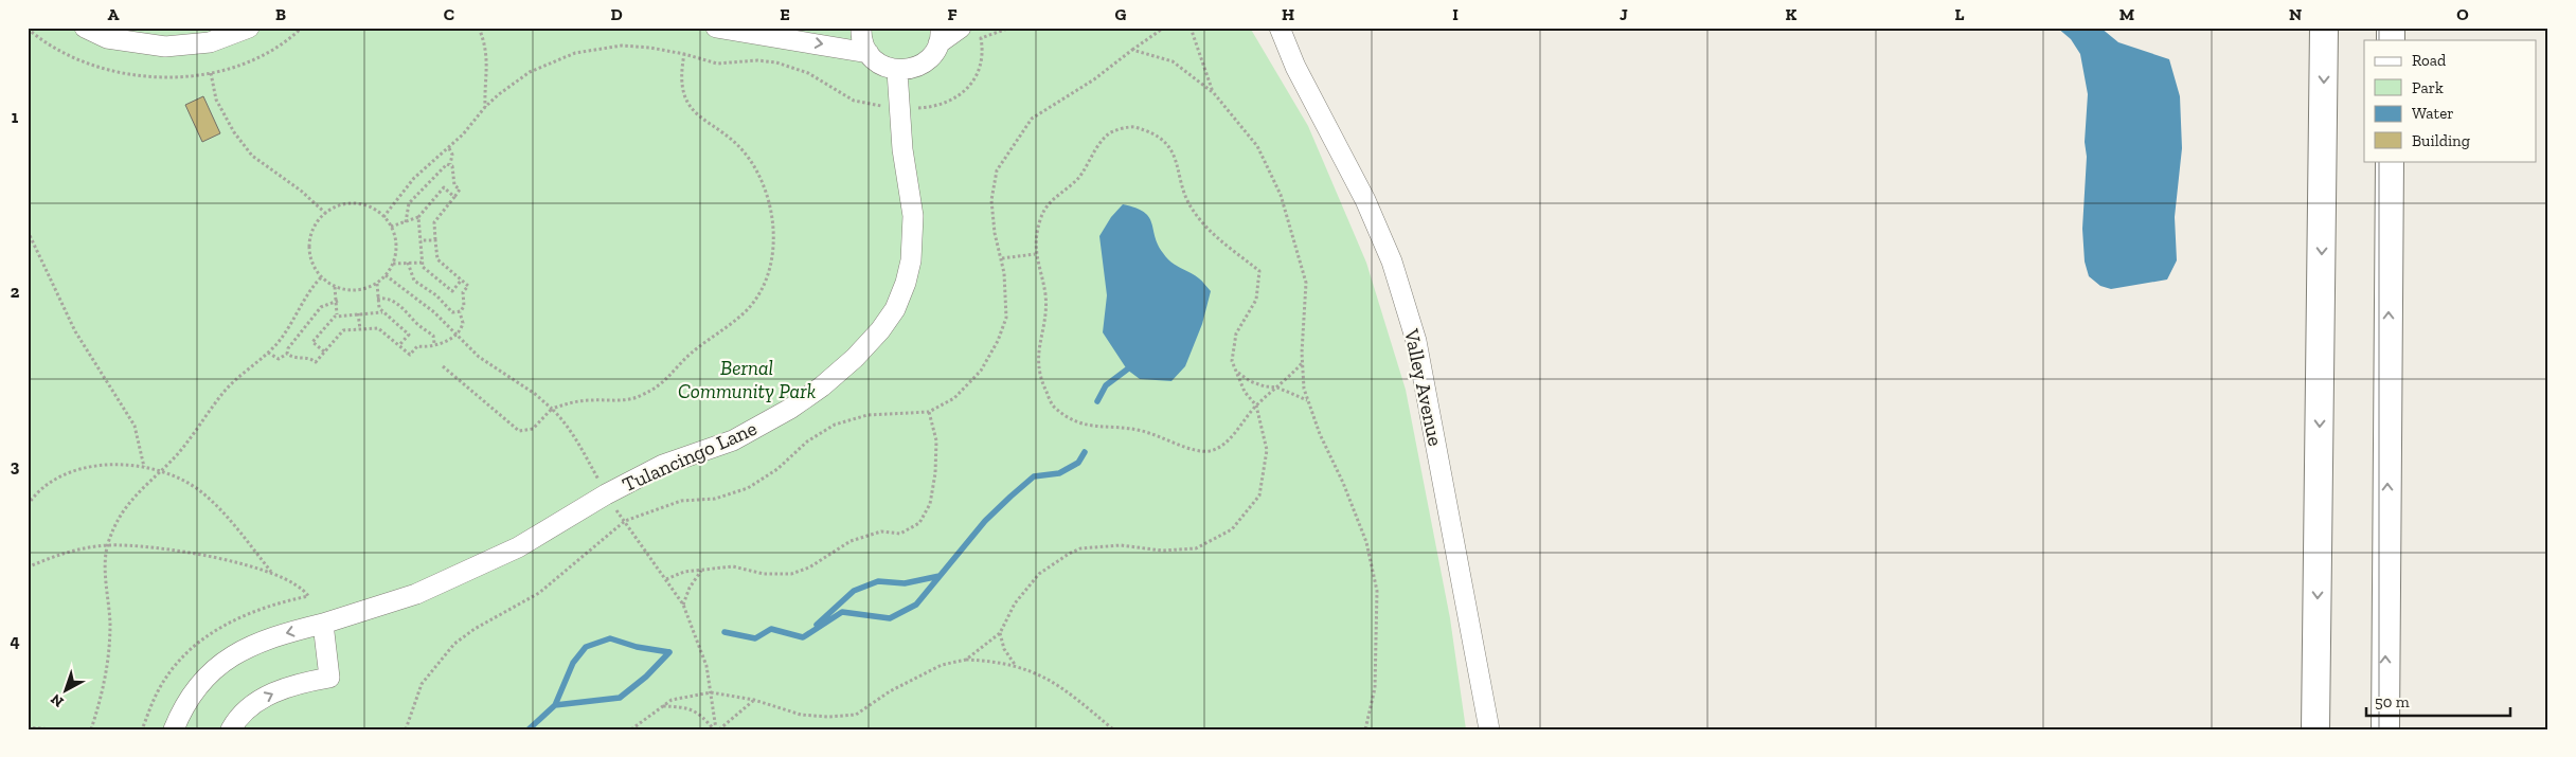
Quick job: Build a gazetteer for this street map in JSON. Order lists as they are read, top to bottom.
{
  "streets": {
    "street": ["Valley Avenue", "Tulancingo Lane"]
  },
  "parks": ["Bernal Community Park"],
  "legend": [
    "Road",
    "Park",
    "Water",
    "Building"
  ],
  "scale_bar": "50 m",
  "north": "bottom left",
  "grid": {
    "columns": [
      "A",
      "B",
      "C",
      "D",
      "E",
      "F",
      "G",
      "H",
      "I",
      "J",
      "K",
      "L",
      "M",
      "N",
      "O"
    ],
    "rows": [
      "1",
      "2",
      "3",
      "4"
    ]
  }
}
